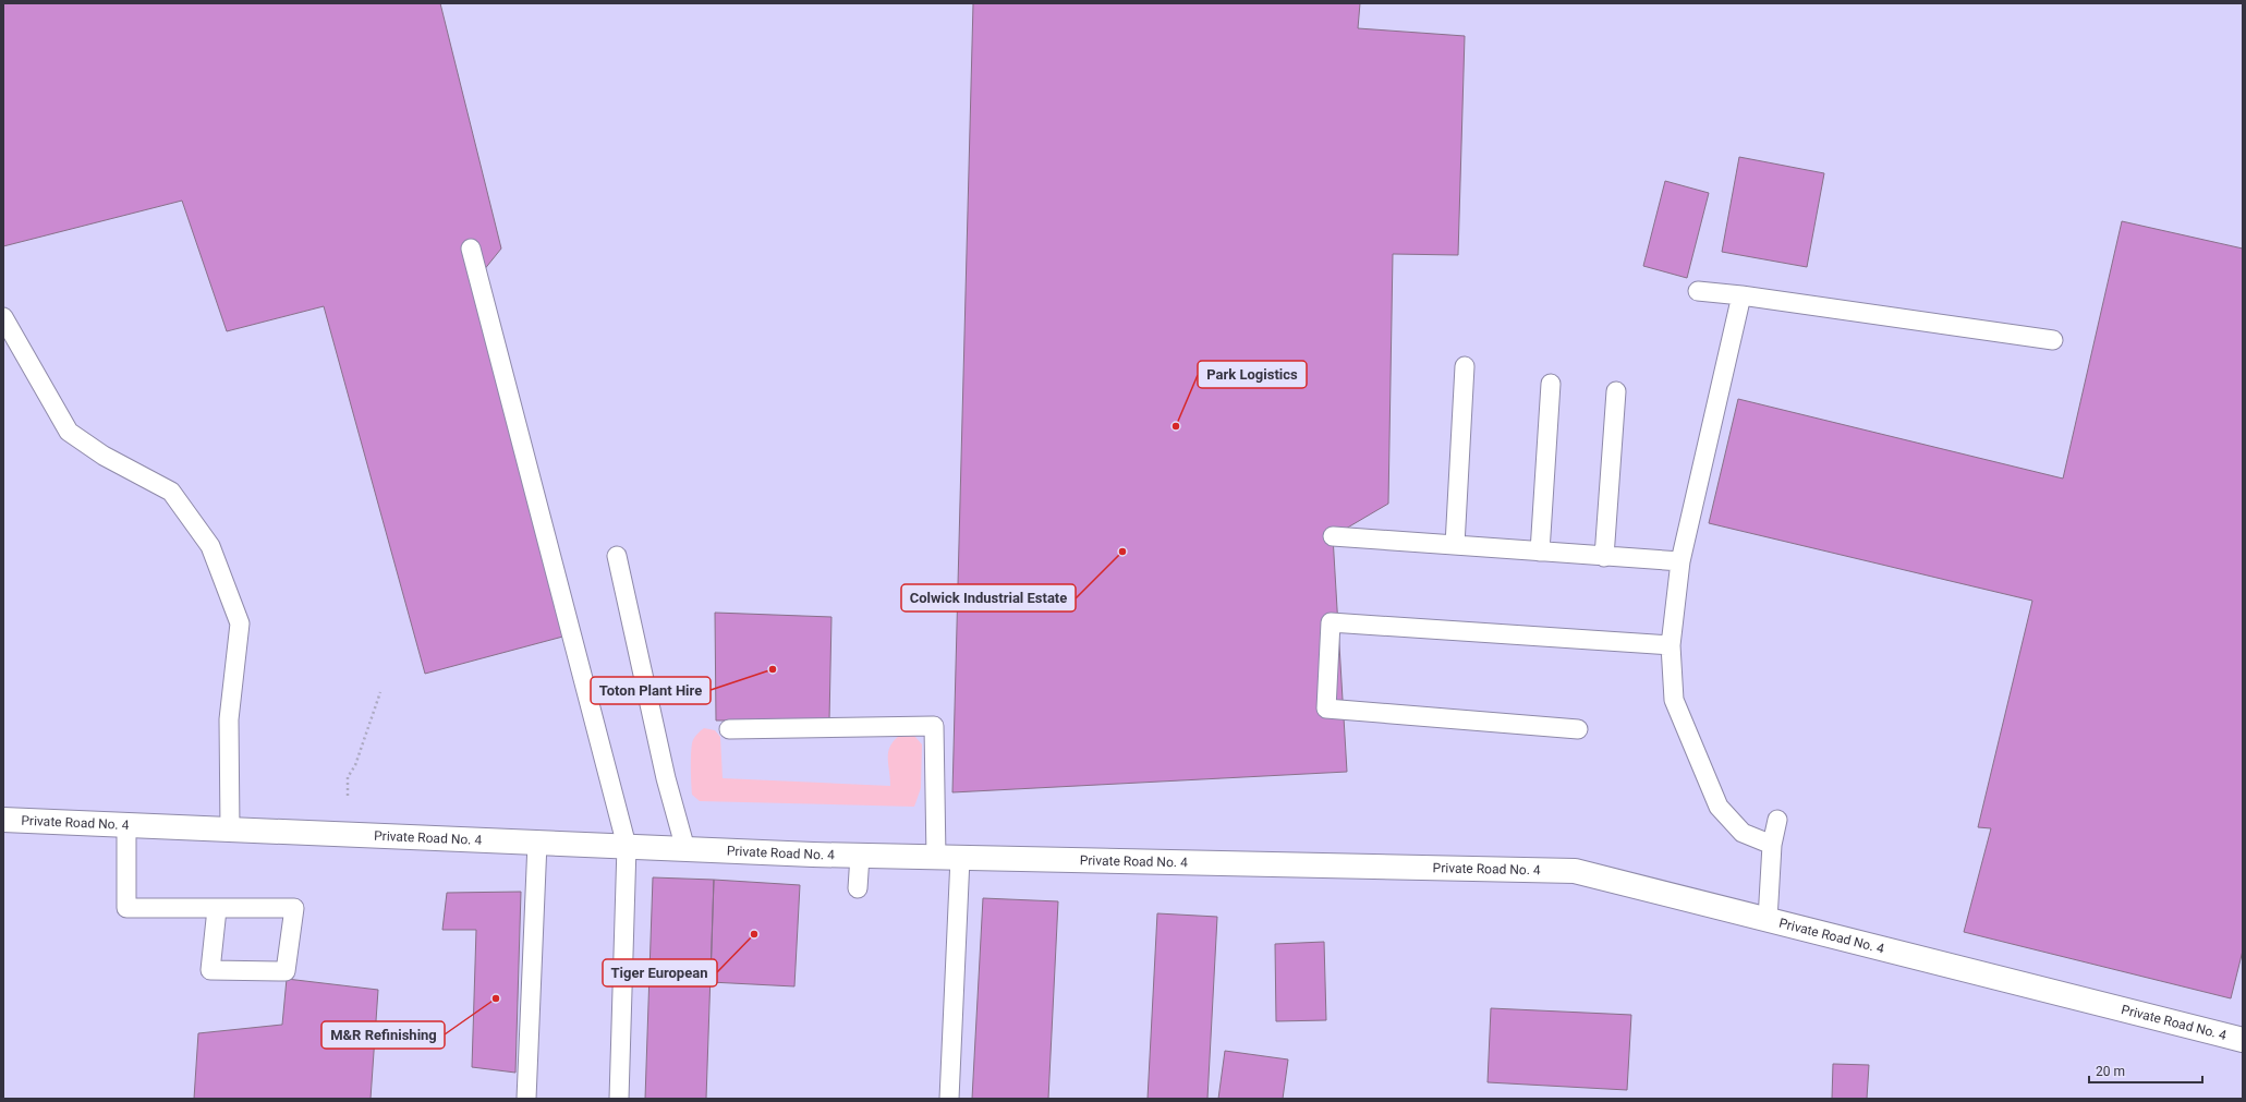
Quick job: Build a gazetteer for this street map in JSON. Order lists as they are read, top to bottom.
{
  "streets": {
    "street": ["Private Road No. 4"]
  },
  "places": [
    "Park Logistics",
    "Colwick Industrial Estate",
    "Toton Plant Hire",
    "Tiger European",
    "M&R Refinishing"
  ],
  "scale_bar": "20 m"
}
